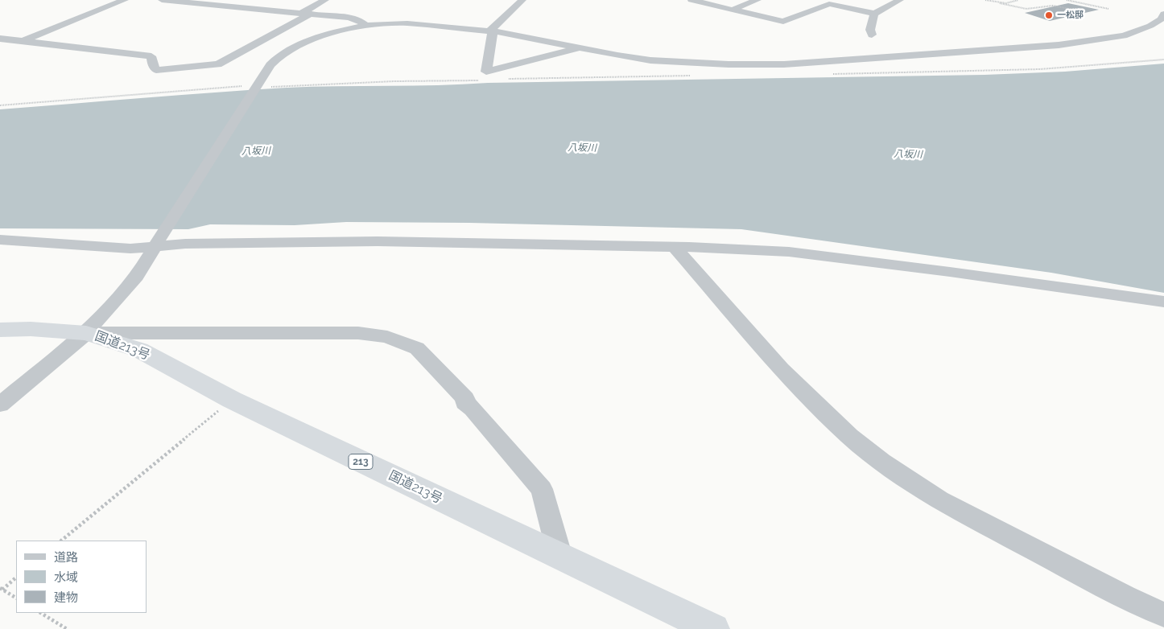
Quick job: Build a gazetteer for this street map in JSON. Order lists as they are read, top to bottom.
{
  "streets": {
    "highway": ["国道213号", "213"]
  },
  "water": ["八坂川"],
  "places": ["一松邸"],
  "legend": ["道路", "水域", "建物"]
}
